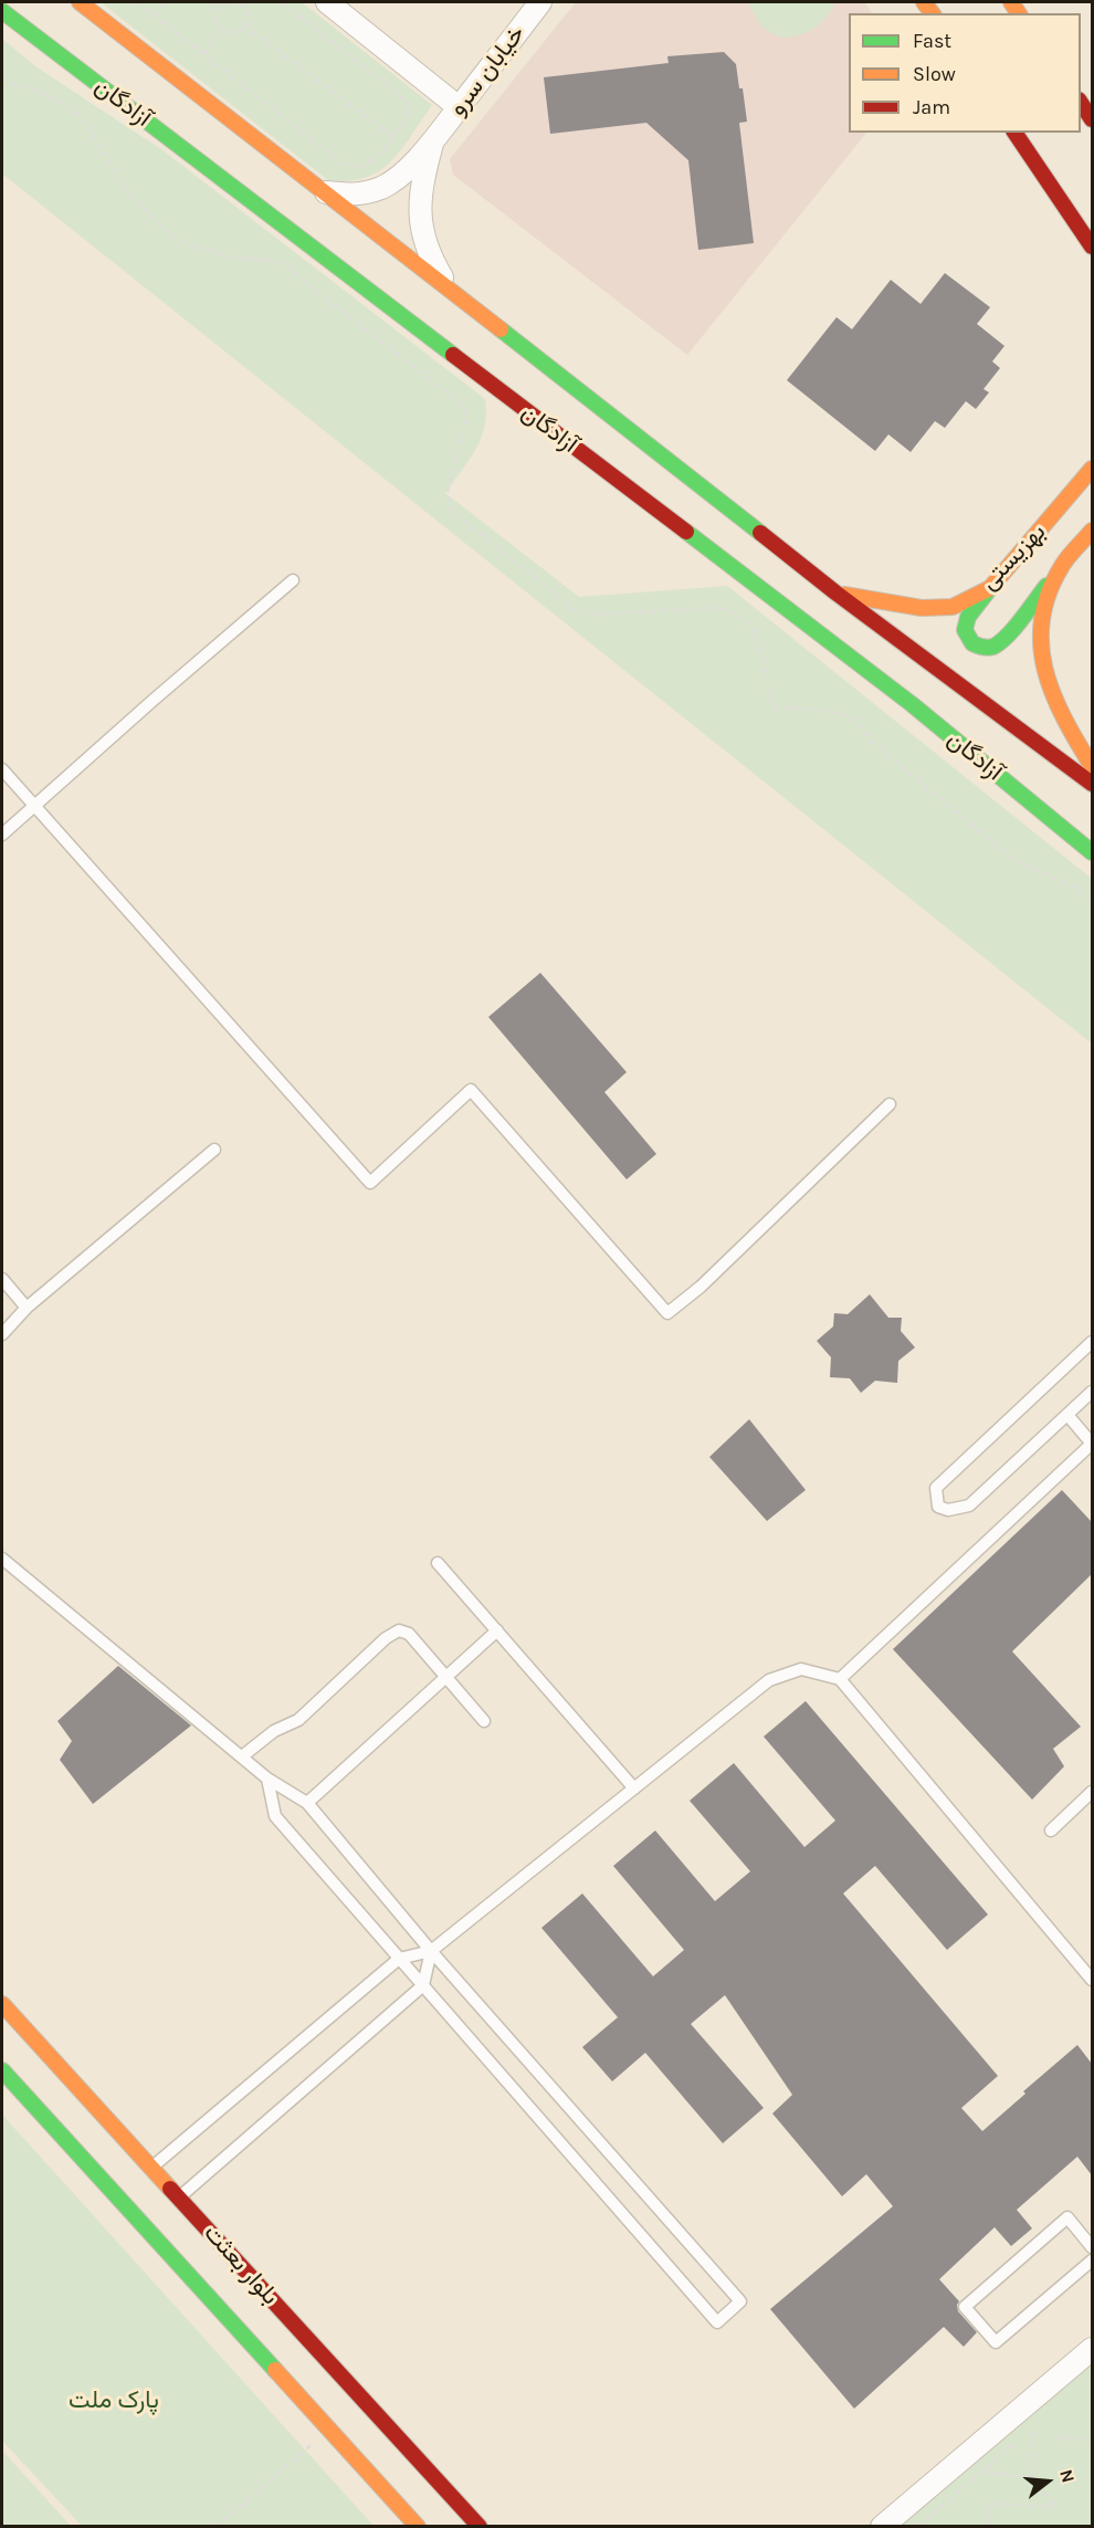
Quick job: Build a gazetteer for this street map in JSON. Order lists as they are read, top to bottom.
{
  "streets": {
    "main road": ["آزادگان", "بهزیستی", "بلوار بعثت"],
    "street": ["خیابان سرو"]
  },
  "crossings": [
    ["خیابان سرو", "آزادگان"],
    ["آزادگان", "بهزیستی"]
  ],
  "parks": ["پارک ملت"],
  "legend": ["Fast", "Slow", "Jam"],
  "north": "right"
}
